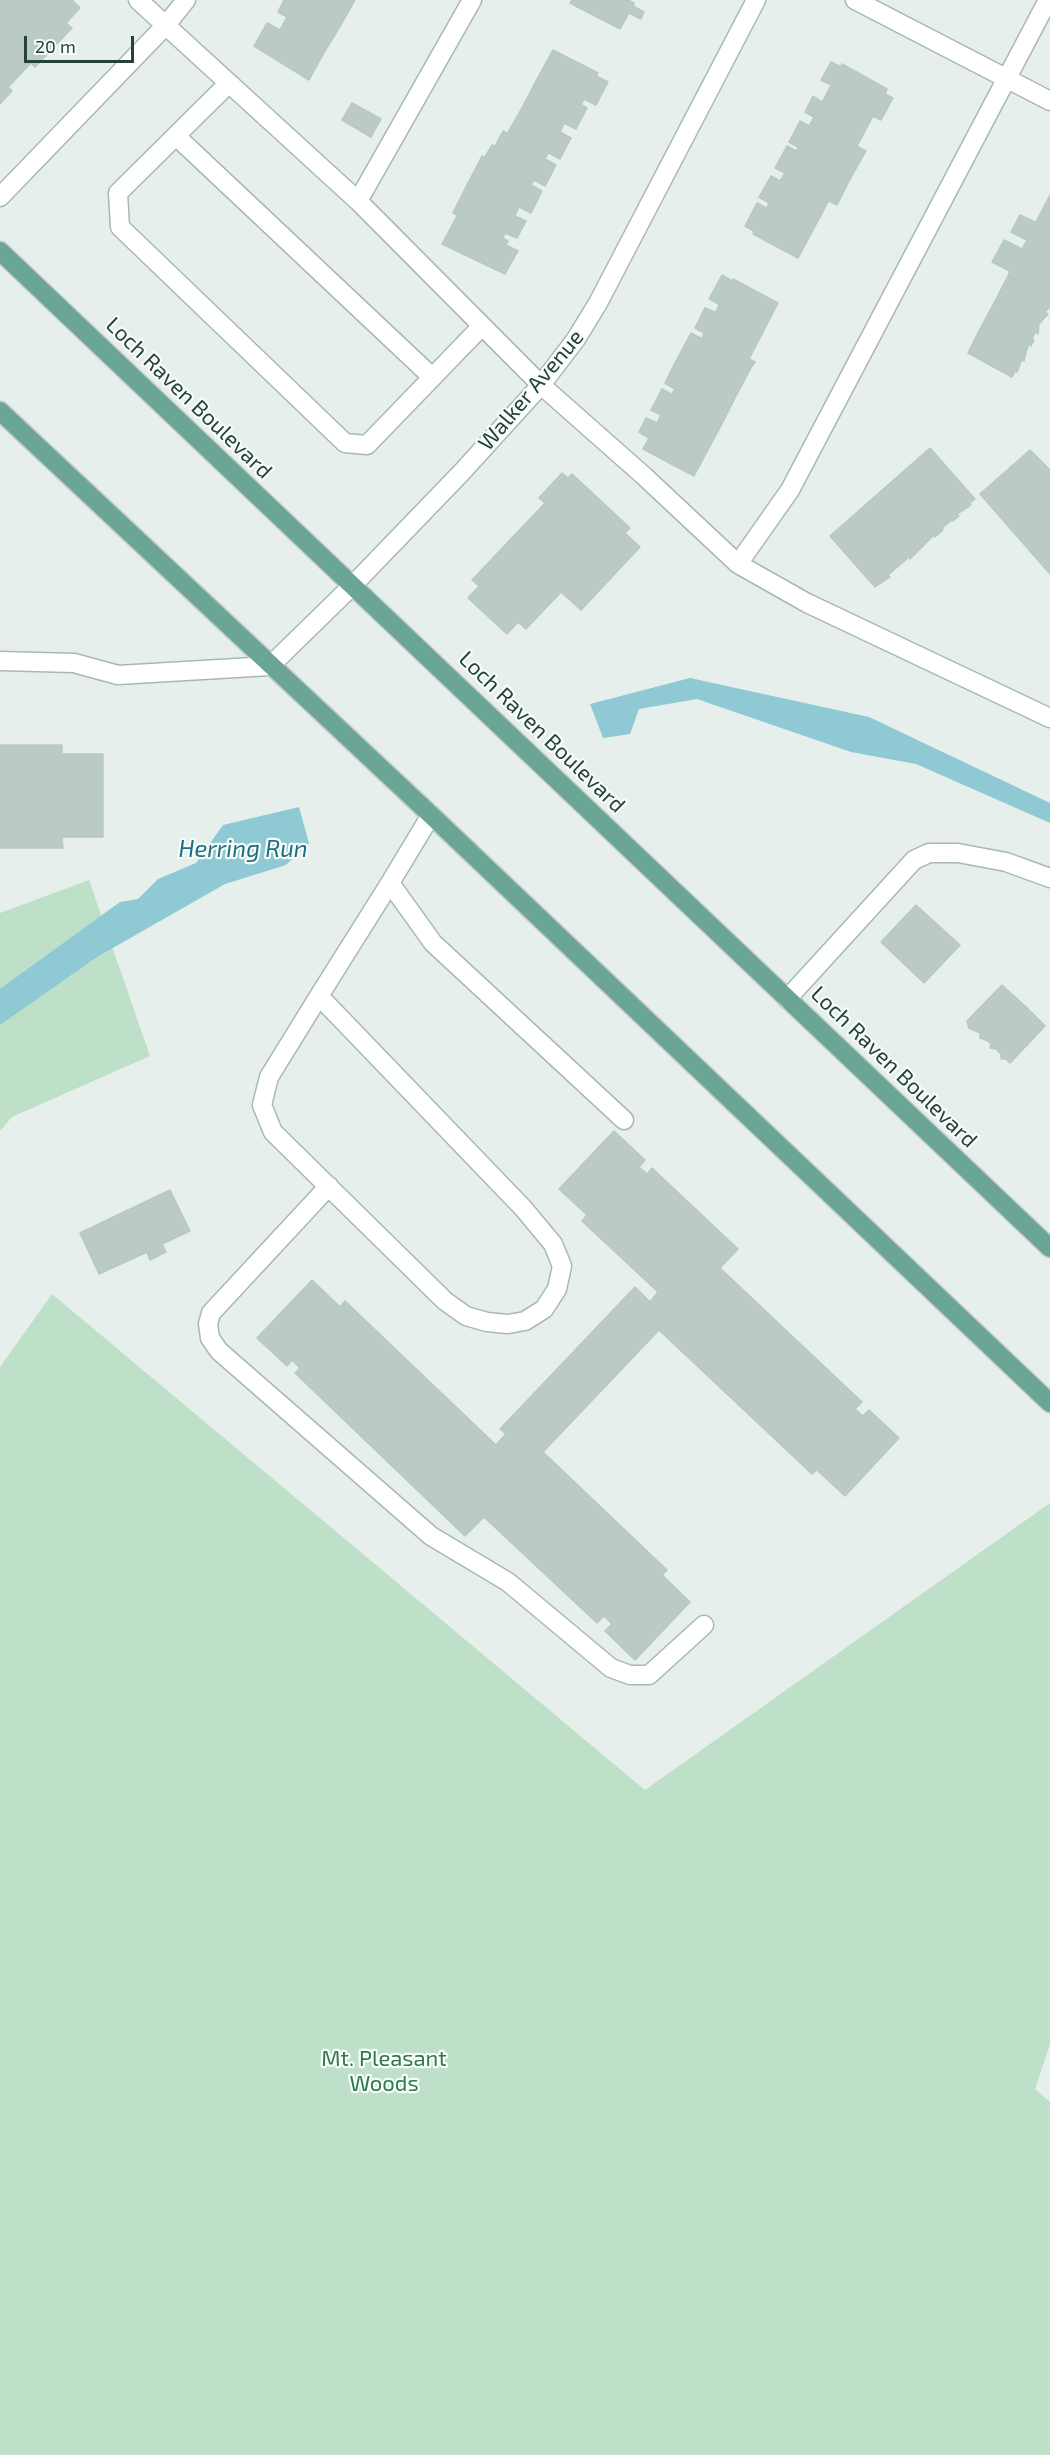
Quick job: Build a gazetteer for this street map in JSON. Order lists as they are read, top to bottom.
{
  "streets": {
    "main road": ["Loch Raven Boulevard"],
    "street": ["Walker Avenue"]
  },
  "crossings": [
    ["Walker Avenue", "Loch Raven Boulevard"]
  ],
  "water": ["Herring Run"],
  "parks": ["Mt. Pleasant Woods"],
  "scale_bar": "20 m"
}
